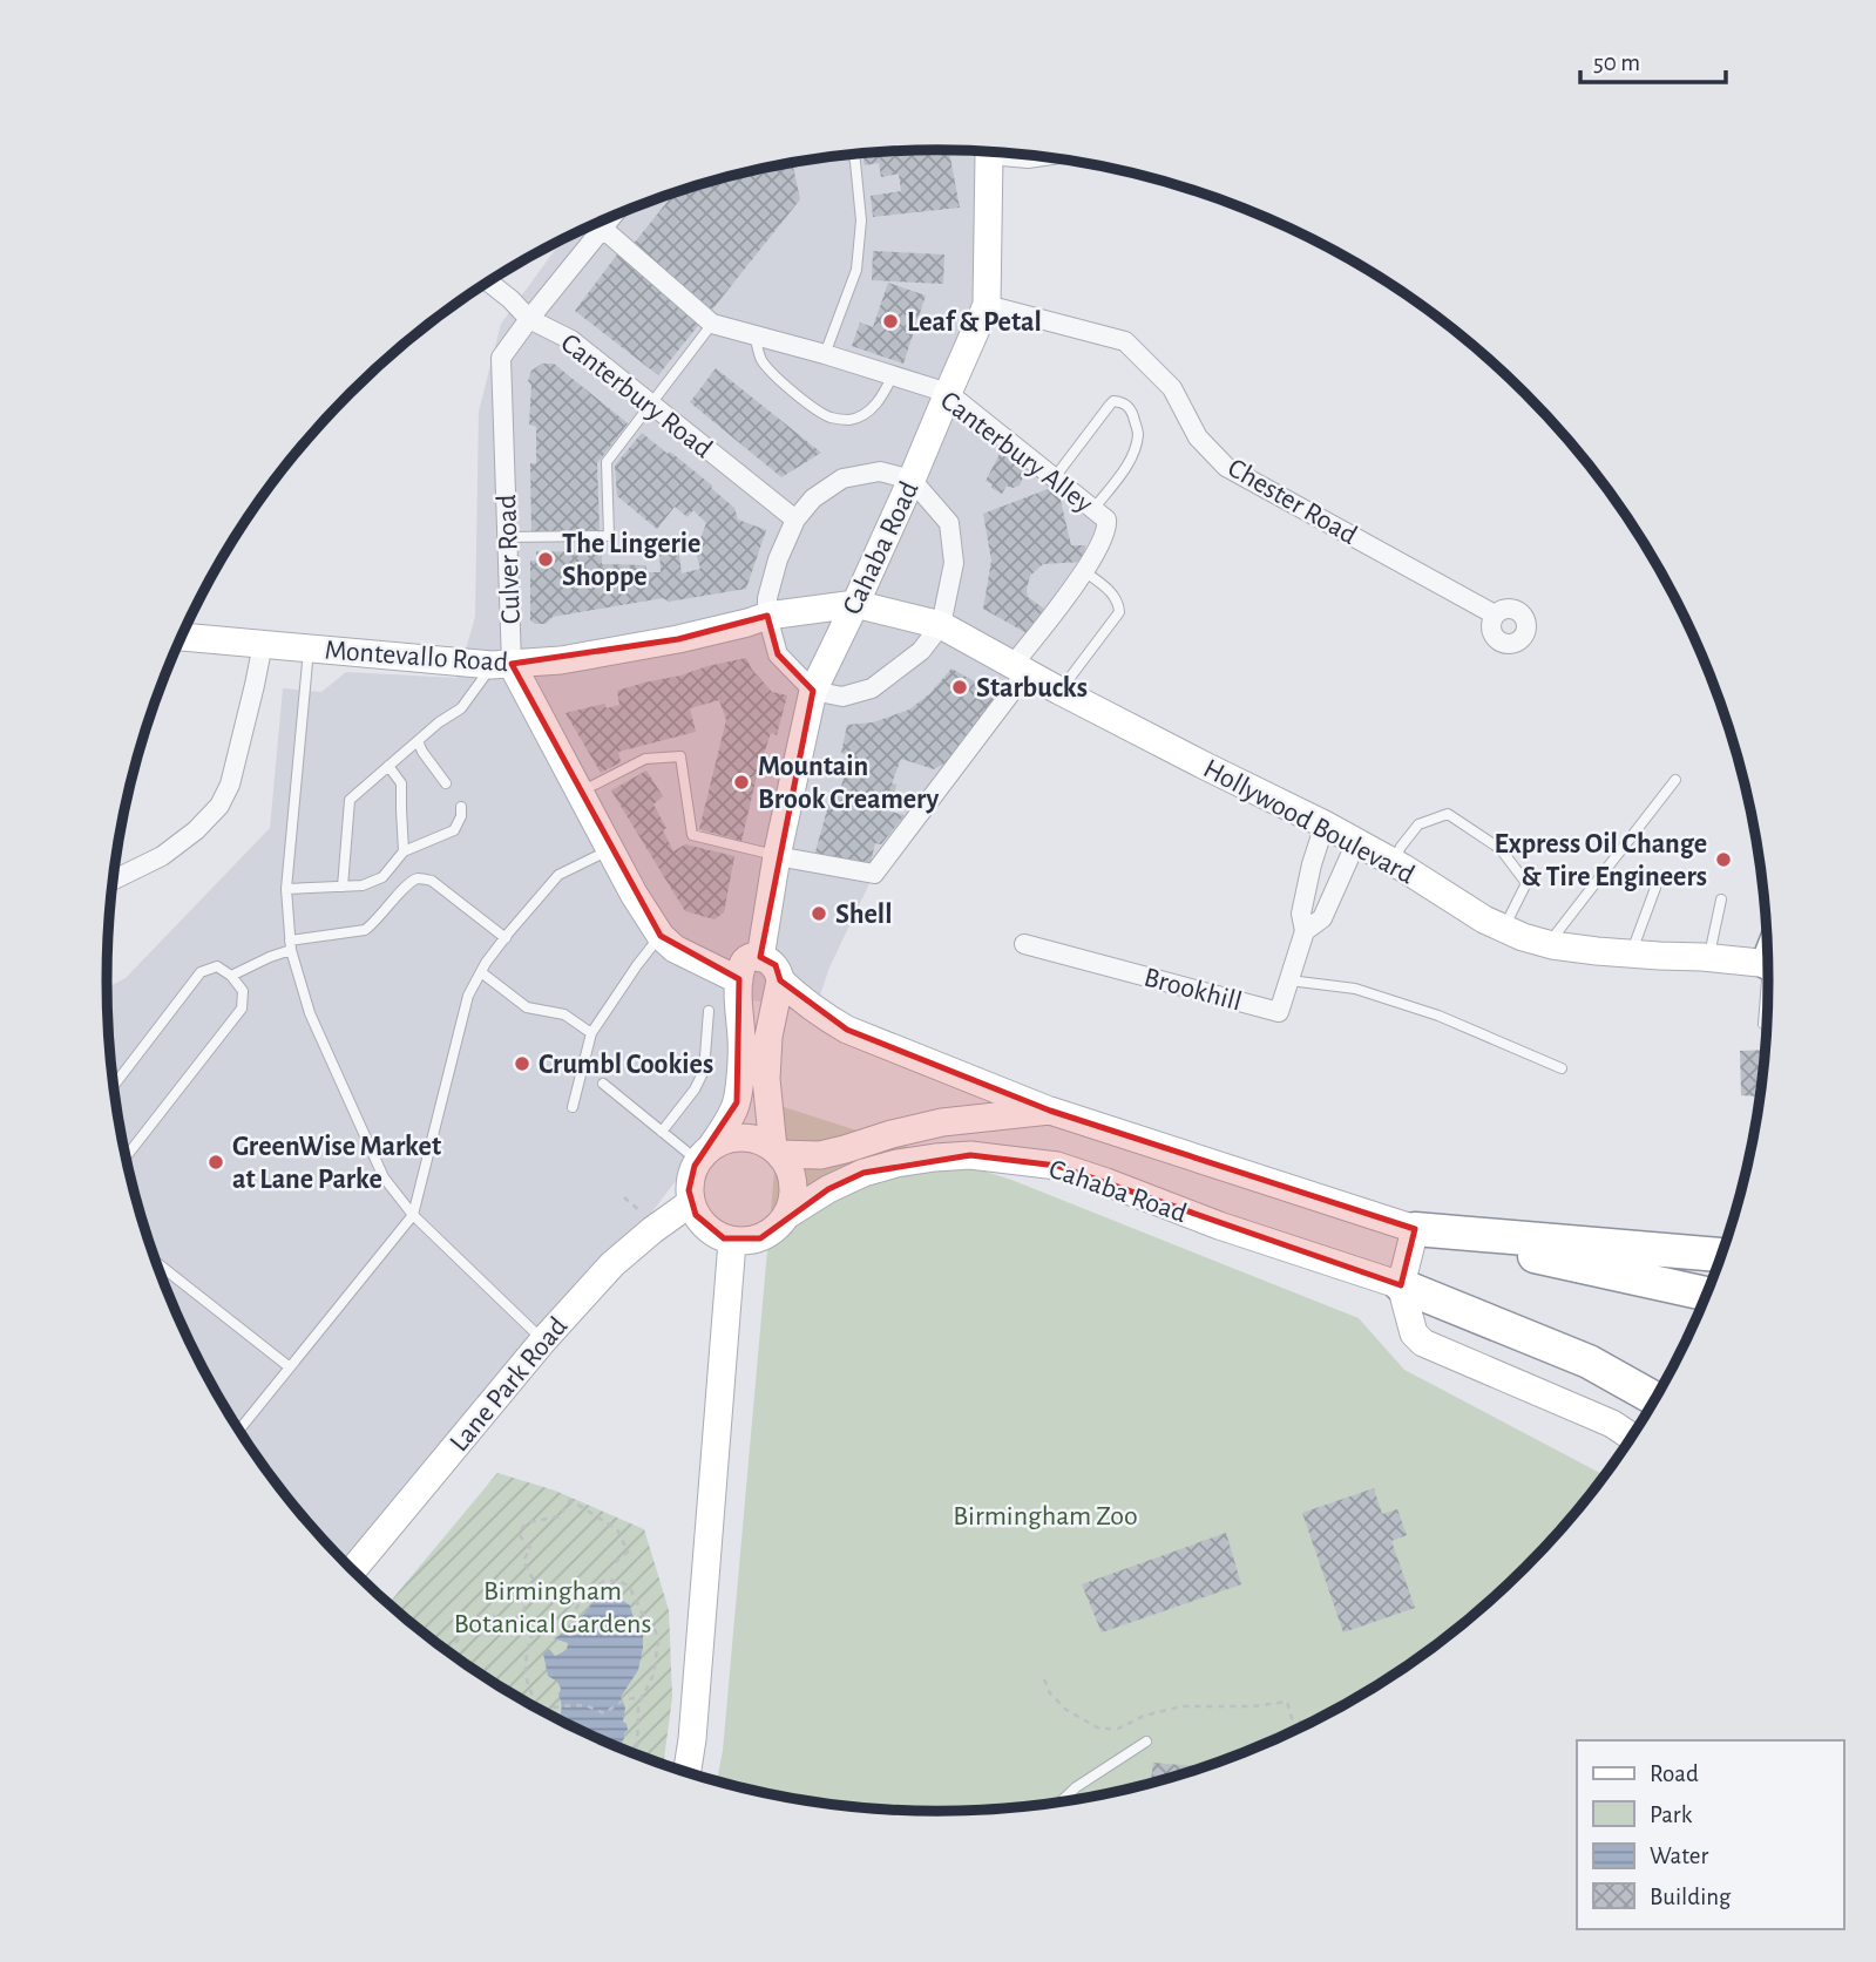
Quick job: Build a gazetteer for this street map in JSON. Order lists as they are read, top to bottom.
{
  "streets": {
    "street": [
      "Canterbury Road",
      "Canterbury Alley",
      "Chester Road",
      "Cahaba Road",
      "Culver Road",
      "Montevallo Road",
      "Hollywood Boulevard",
      "Brookhill",
      "Lane Park Road"
    ]
  },
  "crossings": [
    ["Canterbury Road", "Culver Road"],
    ["Canterbury Alley", "Cahaba Road"],
    ["Canterbury Alley", "Hollywood Boulevard"],
    ["Chester Road", "Cahaba Road"],
    ["Cahaba Road", "Montevallo Road"],
    ["Cahaba Road", "Hollywood Boulevard"],
    ["Cahaba Road", "Lane Park Road"],
    ["Culver Road", "Montevallo Road"],
    ["Montevallo Road", "Hollywood Boulevard"],
    ["Hollywood Boulevard", "Brookhill"]
  ],
  "parks": ["Birmingham Zoo", "Birmingham Botanical Gardens"],
  "places": [
    "Leaf & Petal",
    "The Lingerie Shoppe",
    "Starbucks",
    "Mountain Brook Creamery",
    "Express Oil Change & Tire Engineers",
    "Shell",
    "Crumbl Cookies",
    "GreenWise Market at Lane Parke"
  ],
  "legend": [
    "Road",
    "Park",
    "Water",
    "Building"
  ],
  "scale_bar": "50 m"
}
